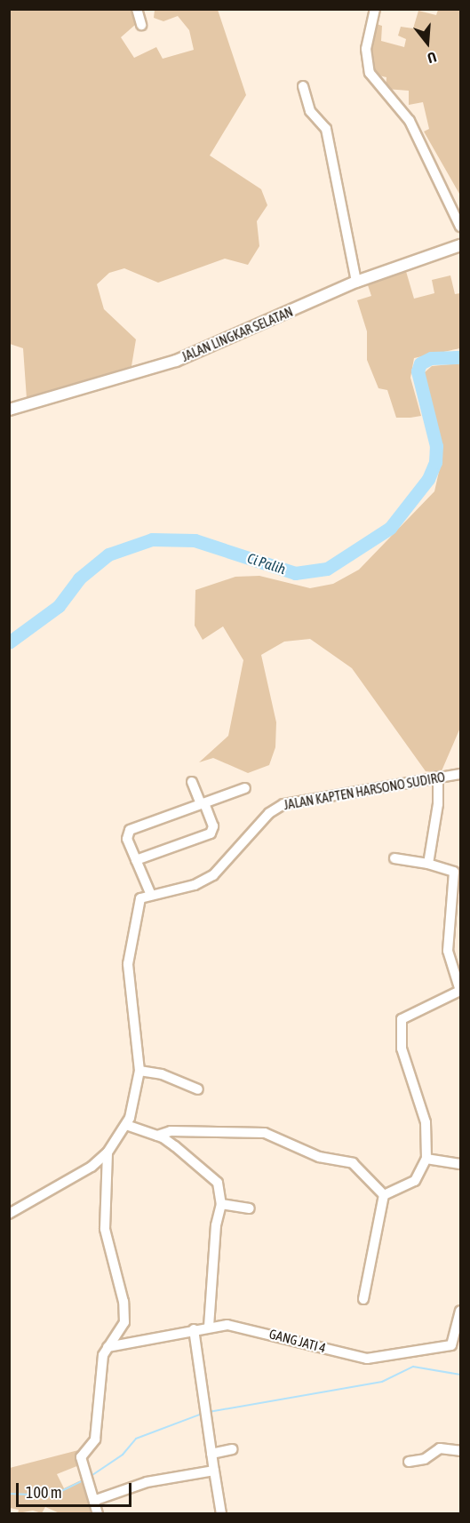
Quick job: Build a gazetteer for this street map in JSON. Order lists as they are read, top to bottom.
{
  "streets": {
    "street": ["JALAN LINGKAR SELATAN", "JALAN KAPTEN HARSONO SUDIRO", "GANG JATI 4"]
  },
  "water": ["Ci Palih"],
  "scale_bar": "100 m",
  "north": "bottom"
}
